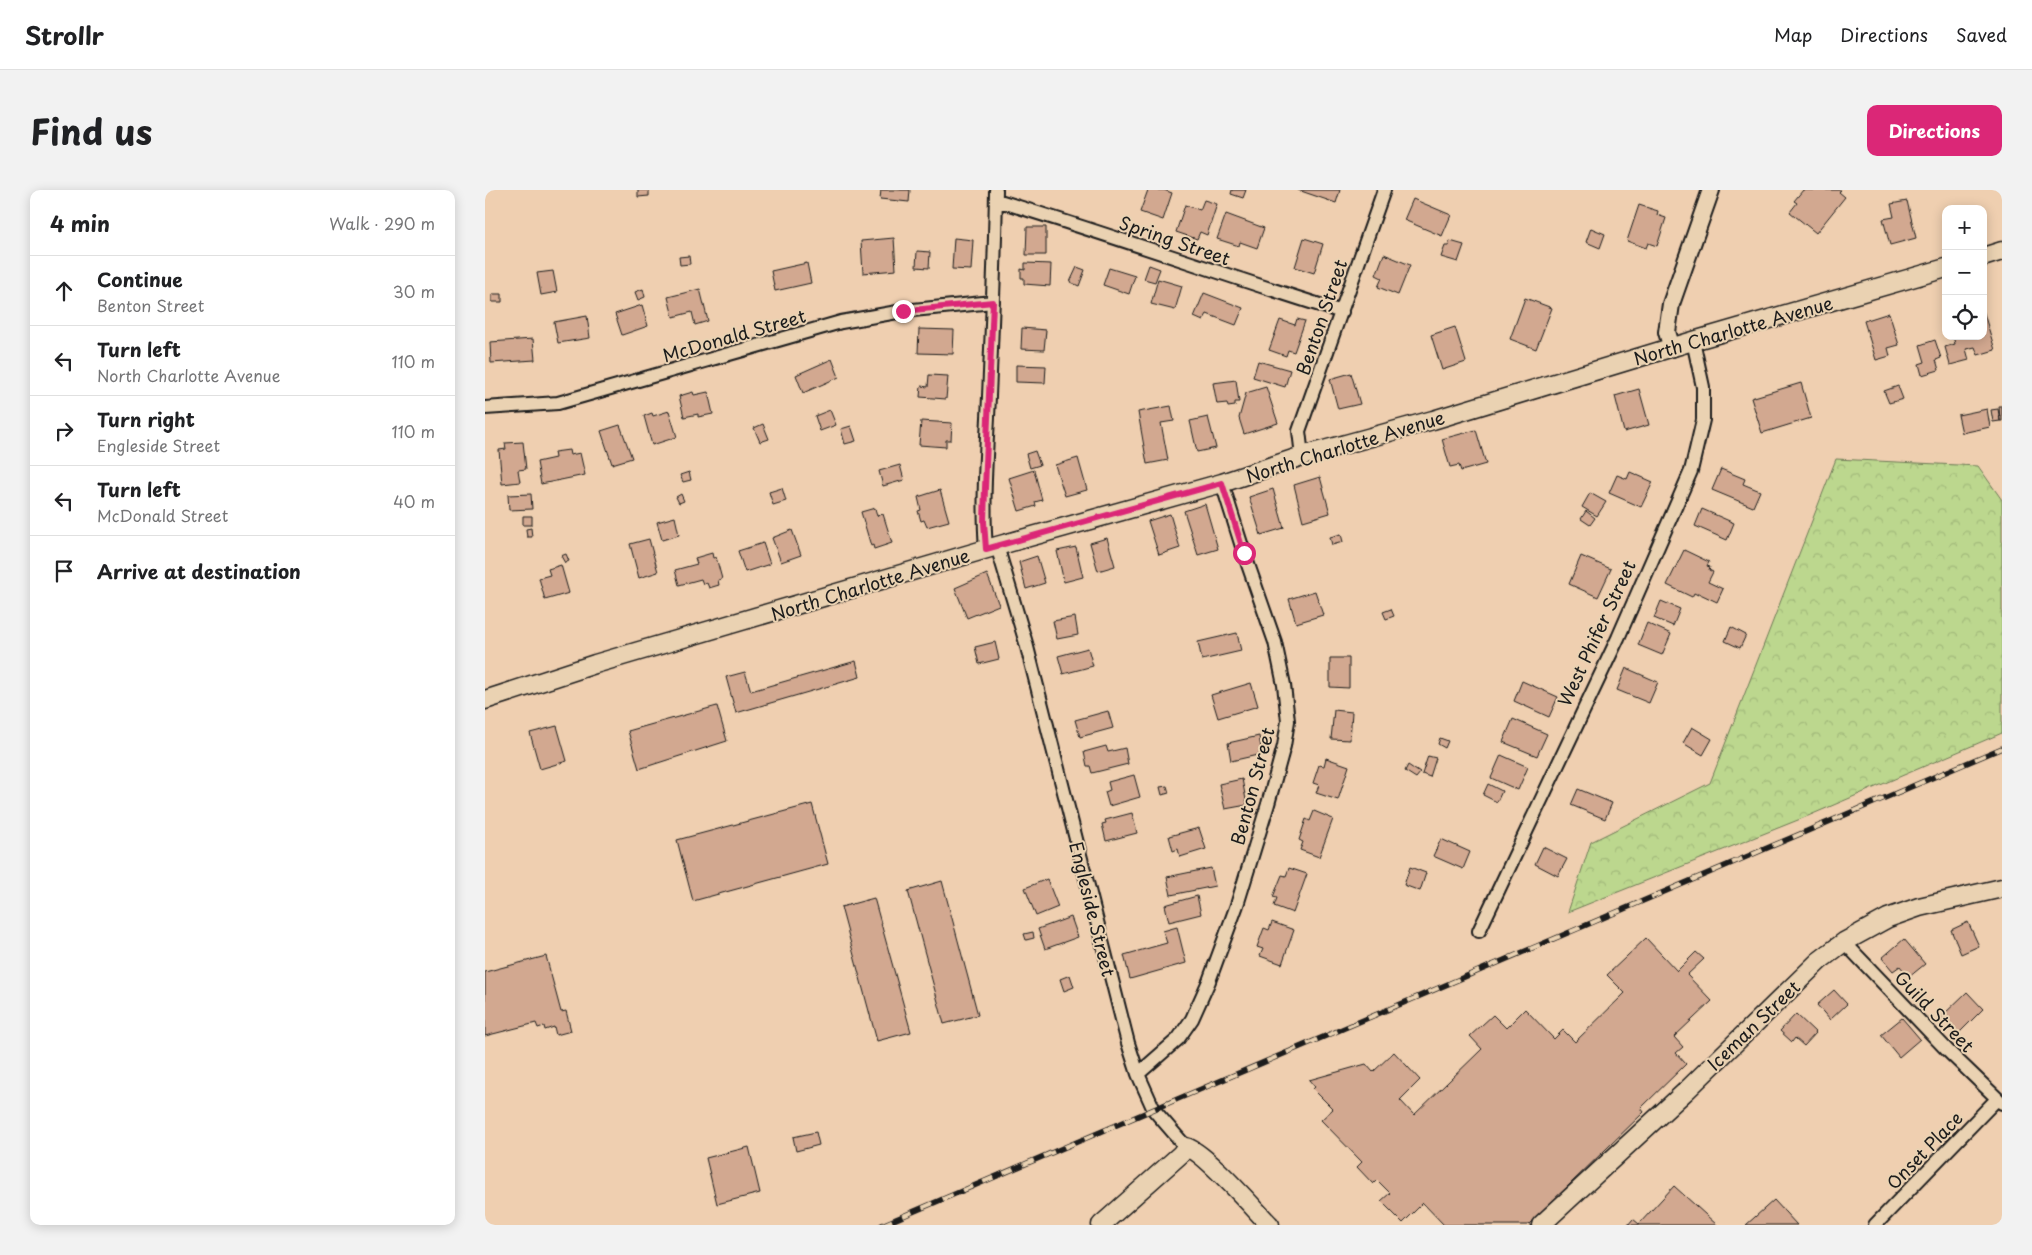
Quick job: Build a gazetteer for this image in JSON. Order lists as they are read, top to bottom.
{
  "streets": {
    "main road": ["North Charlotte Avenue", "Engleside Street", "Iceman Street"],
    "street": [
      "Spring Street",
      "Benton Street",
      "McDonald Street",
      "West Phifer Street",
      "Guild Street",
      "Onset Place"
    ]
  },
  "crossings": [
    ["Spring Street", "Benton Street"],
    ["Spring Street", "Engleside Street"],
    ["Benton Street", "North Charlotte Avenue"],
    ["Benton Street", "Engleside Street"],
    ["North Charlotte Avenue", "West Phifer Street"],
    ["North Charlotte Avenue", "Engleside Street"],
    ["McDonald Street", "Engleside Street"],
    ["Guild Street", "Iceman Street"],
    ["Guild Street", "Onset Place"]
  ],
  "page": {
    "header": "Strollr",
    "nav": ["Map", "Directions", "Saved"],
    "title": "Find us",
    "buttons": "Directions",
    "heading": ["4 min", "Walk · 290 m"],
    "map_buttons": ["+", "−"],
    "list": [
      ["Continue", "Benton Street", "30 m"],
      ["Turn left", "North Charlotte Avenue", "110 m"],
      ["Turn right", "Engleside Street", "110 m"],
      ["Turn left", "McDonald Street", "40 m"],
      "Arrive at destination"
    ]
  }
}
